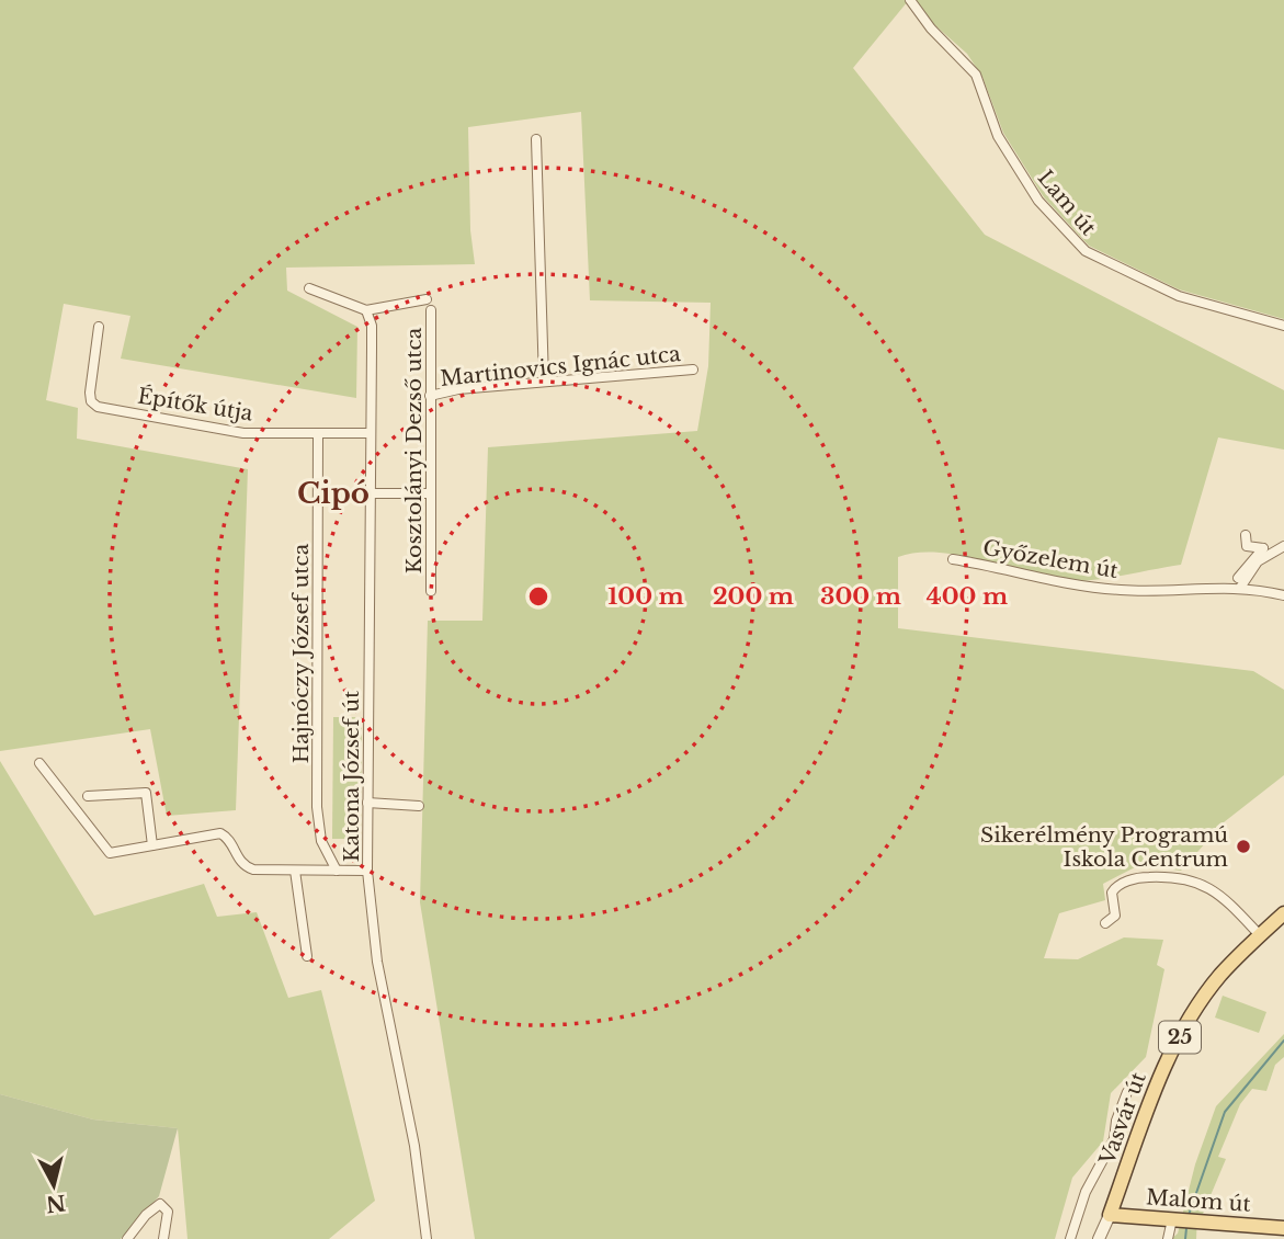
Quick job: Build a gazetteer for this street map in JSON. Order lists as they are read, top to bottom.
{
  "streets": {
    "main road": ["25", "Vasvár út", "Malom út"],
    "street": [
      "Lam út",
      "Martinovics Ignác utca",
      "Építők útja",
      "Kosztolányi Dezső utca",
      "Győzelem út",
      "Hajnóczy József utca",
      "Katona József út"
    ]
  },
  "crossings": [
    ["Martinovics Ignác utca", "Kosztolányi Dezső utca"],
    ["Építők útja", "Hajnóczy József utca"],
    ["Építők útja", "Katona József út"],
    ["Vasvár út", "Malom út"]
  ],
  "districts": ["Cipó"],
  "places": ["Sikerélmény Programú Iskola Centrum"],
  "north": "bottom",
  "rings": [
    "100 m",
    "200 m",
    "300 m",
    "400 m"
  ]
}
